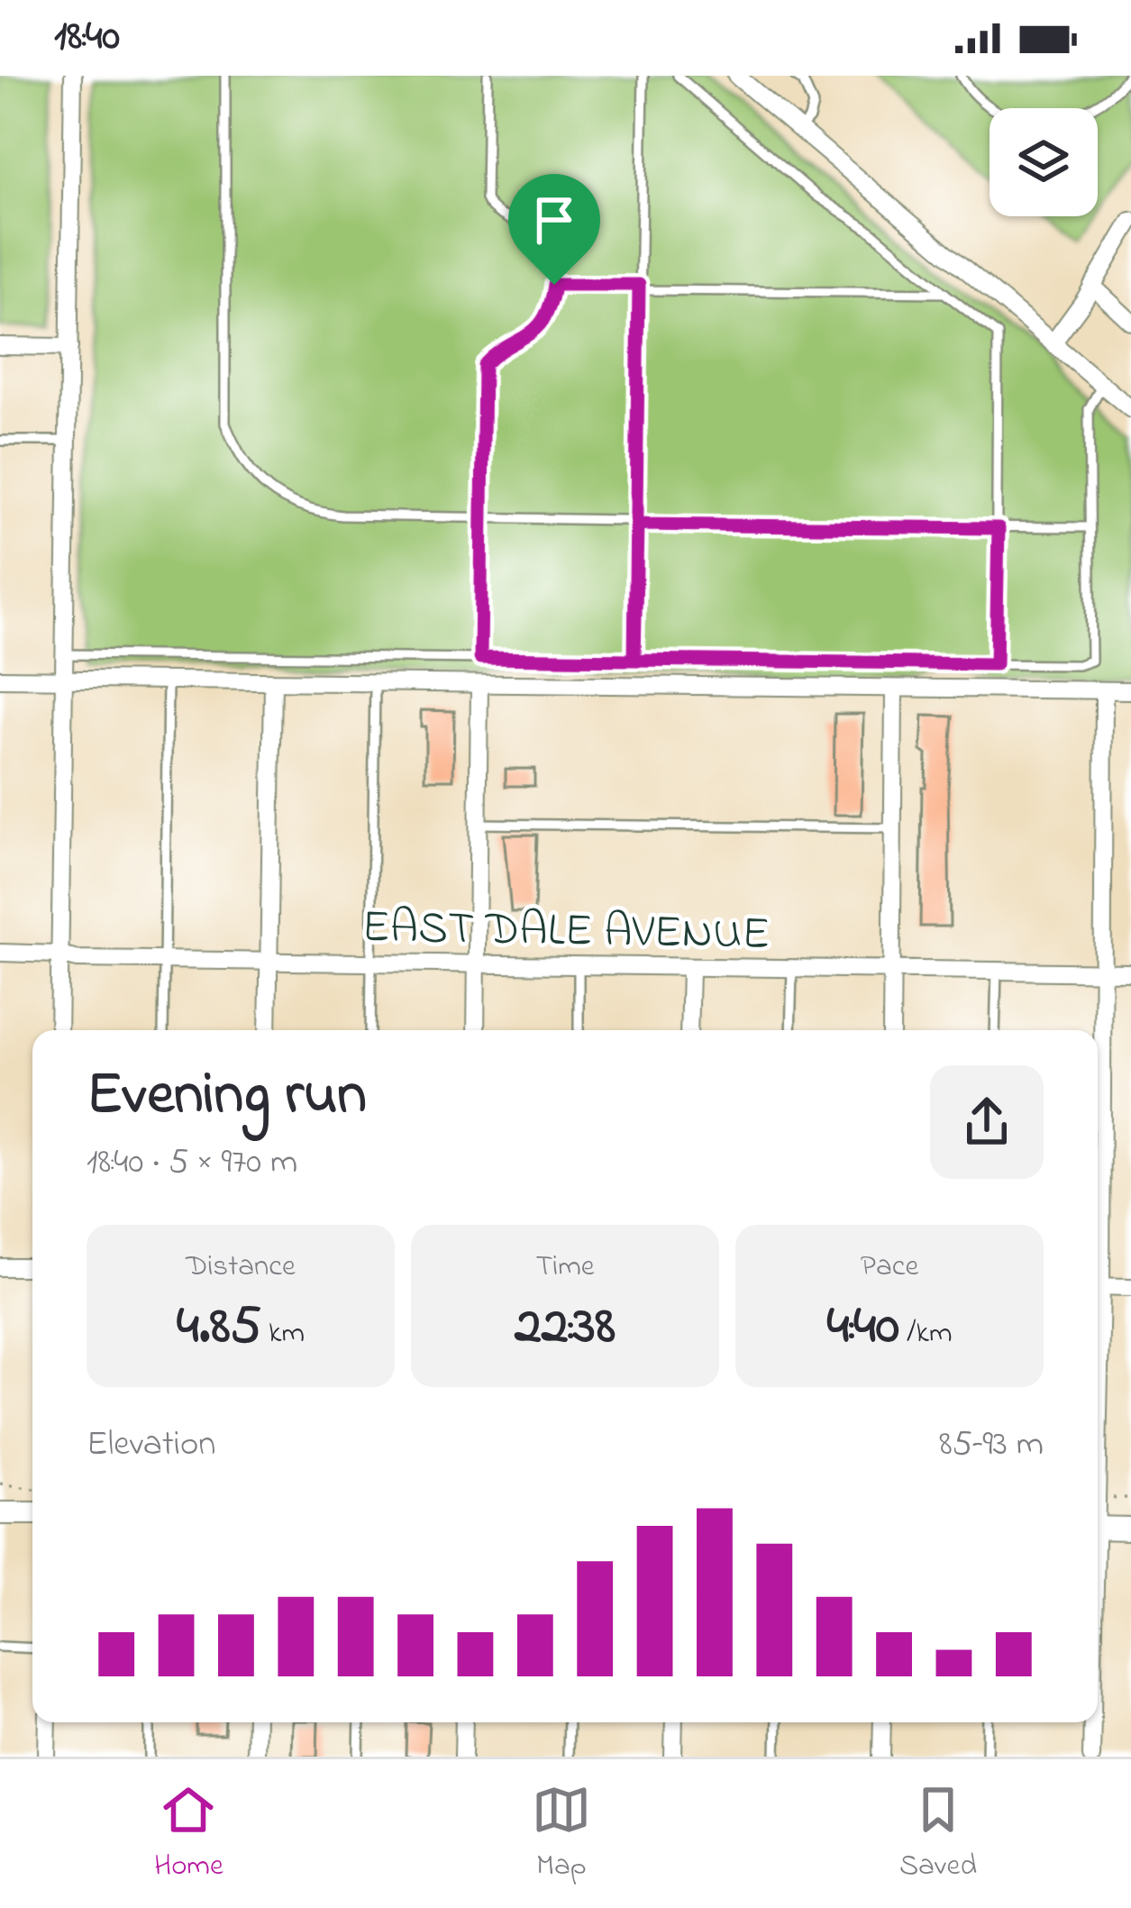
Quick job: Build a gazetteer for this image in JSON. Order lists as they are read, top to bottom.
{
  "streets": {
    "street": ["EAST DALE AVENUE"]
  },
  "page": {
    "status": "18:40",
    "heading": ["Evening run", "18:40 · 5 × 970 m"],
    "stats": [
      ["Distance", "4.85 km"],
      ["Time", "22:38"],
      ["Pace", "4:40 /km"]
    ],
    "chart": ["Elevation", "85–93 m"],
    "tabs": ["Home", "Map", "Saved"]
  }
}
